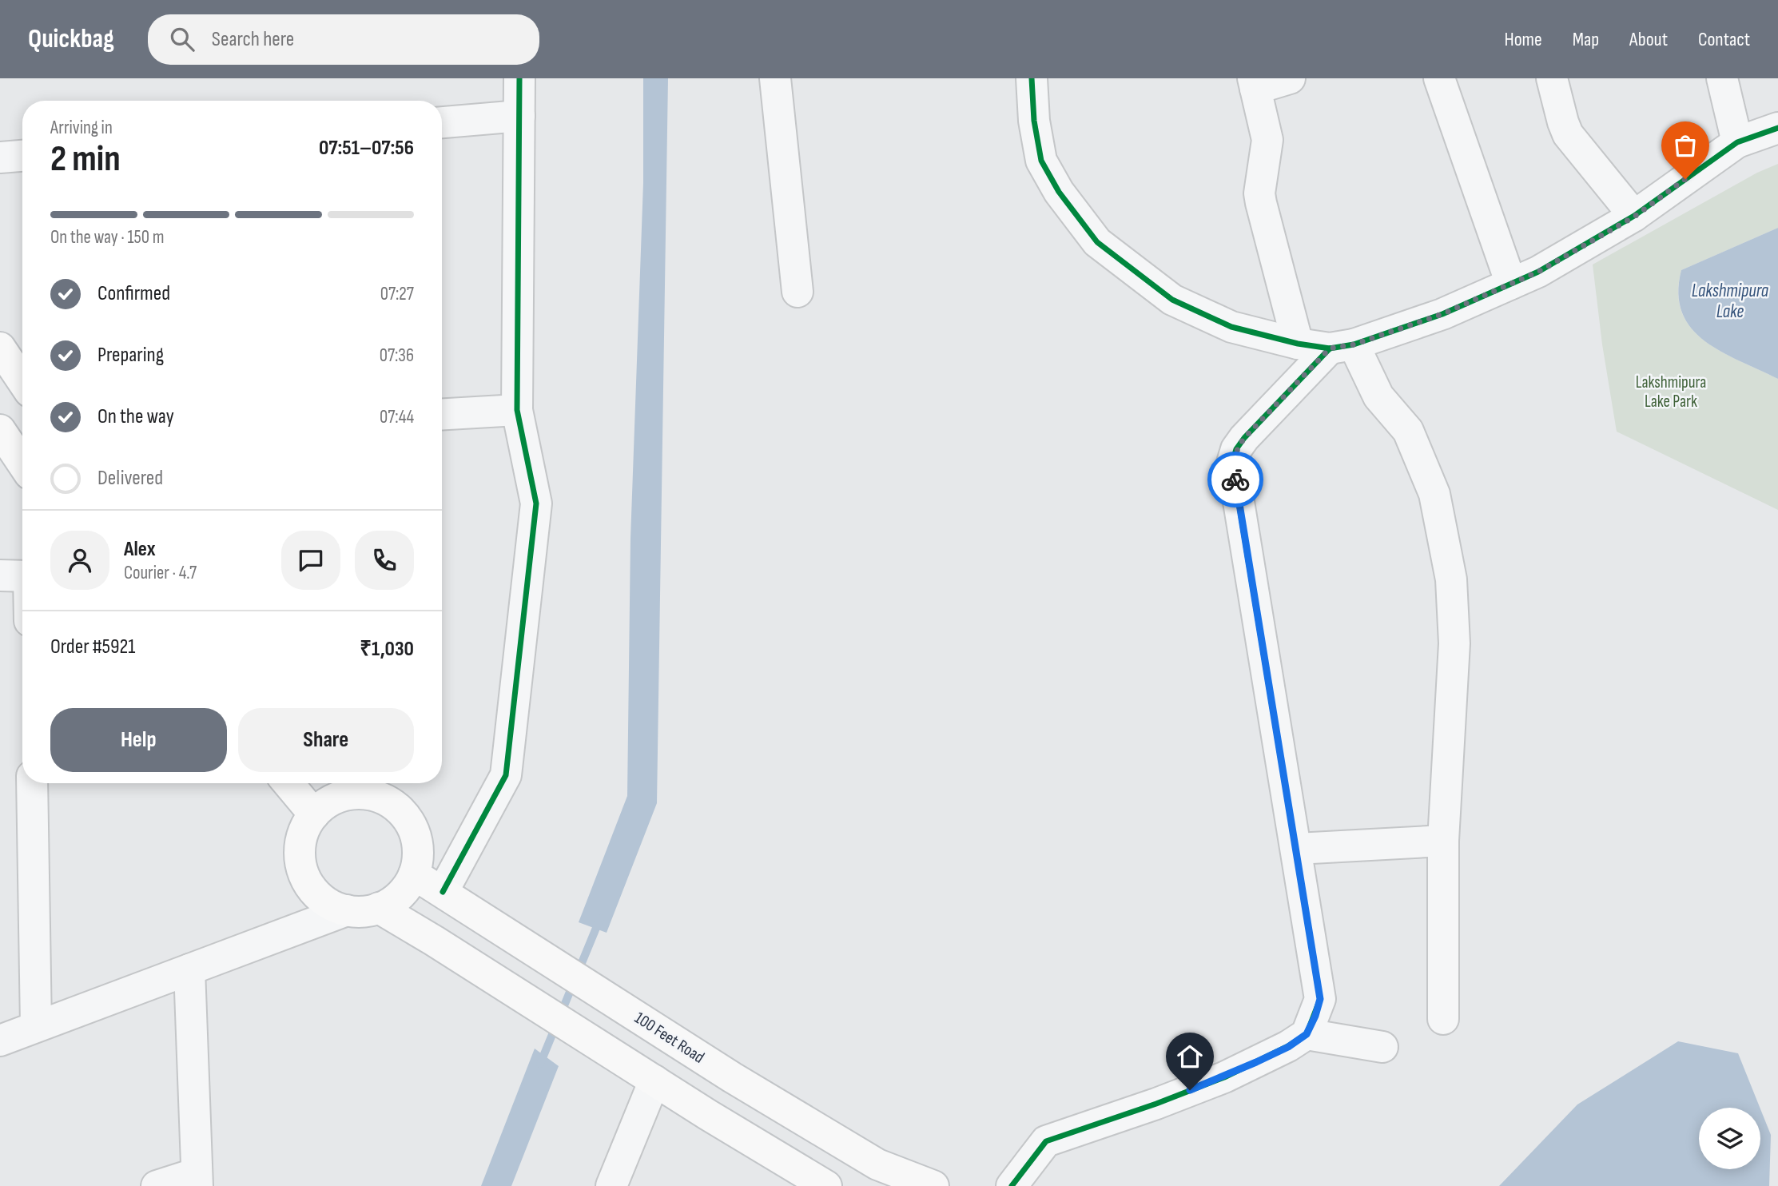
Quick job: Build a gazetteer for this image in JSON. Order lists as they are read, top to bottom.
{
  "streets": {
    "main road": ["100 Feet Road"]
  },
  "water": ["Lakshmipura Lake"],
  "parks": ["Lakshmipura Lake Park"],
  "page": {
    "header": "Quickbag",
    "search": "Search here",
    "nav": [
      "Home",
      "Map",
      "About",
      "Contact"
    ],
    "heading": ["2 min", "Arriving in", "07:51–07:56"],
    "panel": [
      "Alex",
      "Courier · 4.7",
      "Order #5921",
      "₹1,030"
    ],
    "bar": "On the way · 150 m",
    "list": [
      ["Confirmed", "07:27"],
      ["Preparing", "07:36"],
      ["On the way", "07:44"],
      "Delivered"
    ],
    "buttons": ["Help", "Share"]
  }
}
